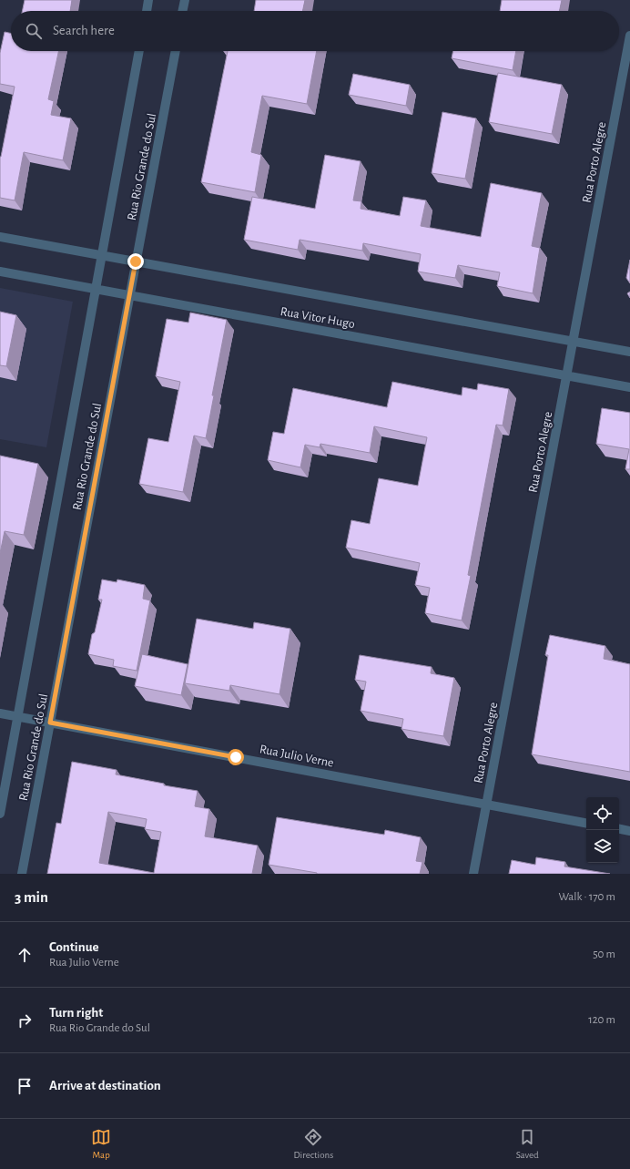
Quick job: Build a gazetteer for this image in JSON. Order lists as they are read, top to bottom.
{
  "streets": {
    "street": [
      "Rua Porto Alegre",
      "Rua Rio Grande do Sul",
      "Rua Vitor Hugo",
      "Rua Julio Verne"
    ]
  },
  "crossings": [
    ["Rua Porto Alegre", "Rua Vitor Hugo"],
    ["Rua Porto Alegre", "Rua Julio Verne"],
    ["Rua Rio Grande do Sul", "Rua Vitor Hugo"],
    ["Rua Rio Grande do Sul", "Rua Julio Verne"]
  ],
  "page": {
    "search": "Search here",
    "heading": ["3 min", "Walk · 170 m"],
    "list": [
      ["Continue", "Rua Julio Verne", "50 m"],
      ["Turn right", "Rua Rio Grande do Sul", "120 m"],
      "Arrive at destination"
    ],
    "nav": ["Map", "Directions", "Saved"]
  }
}
